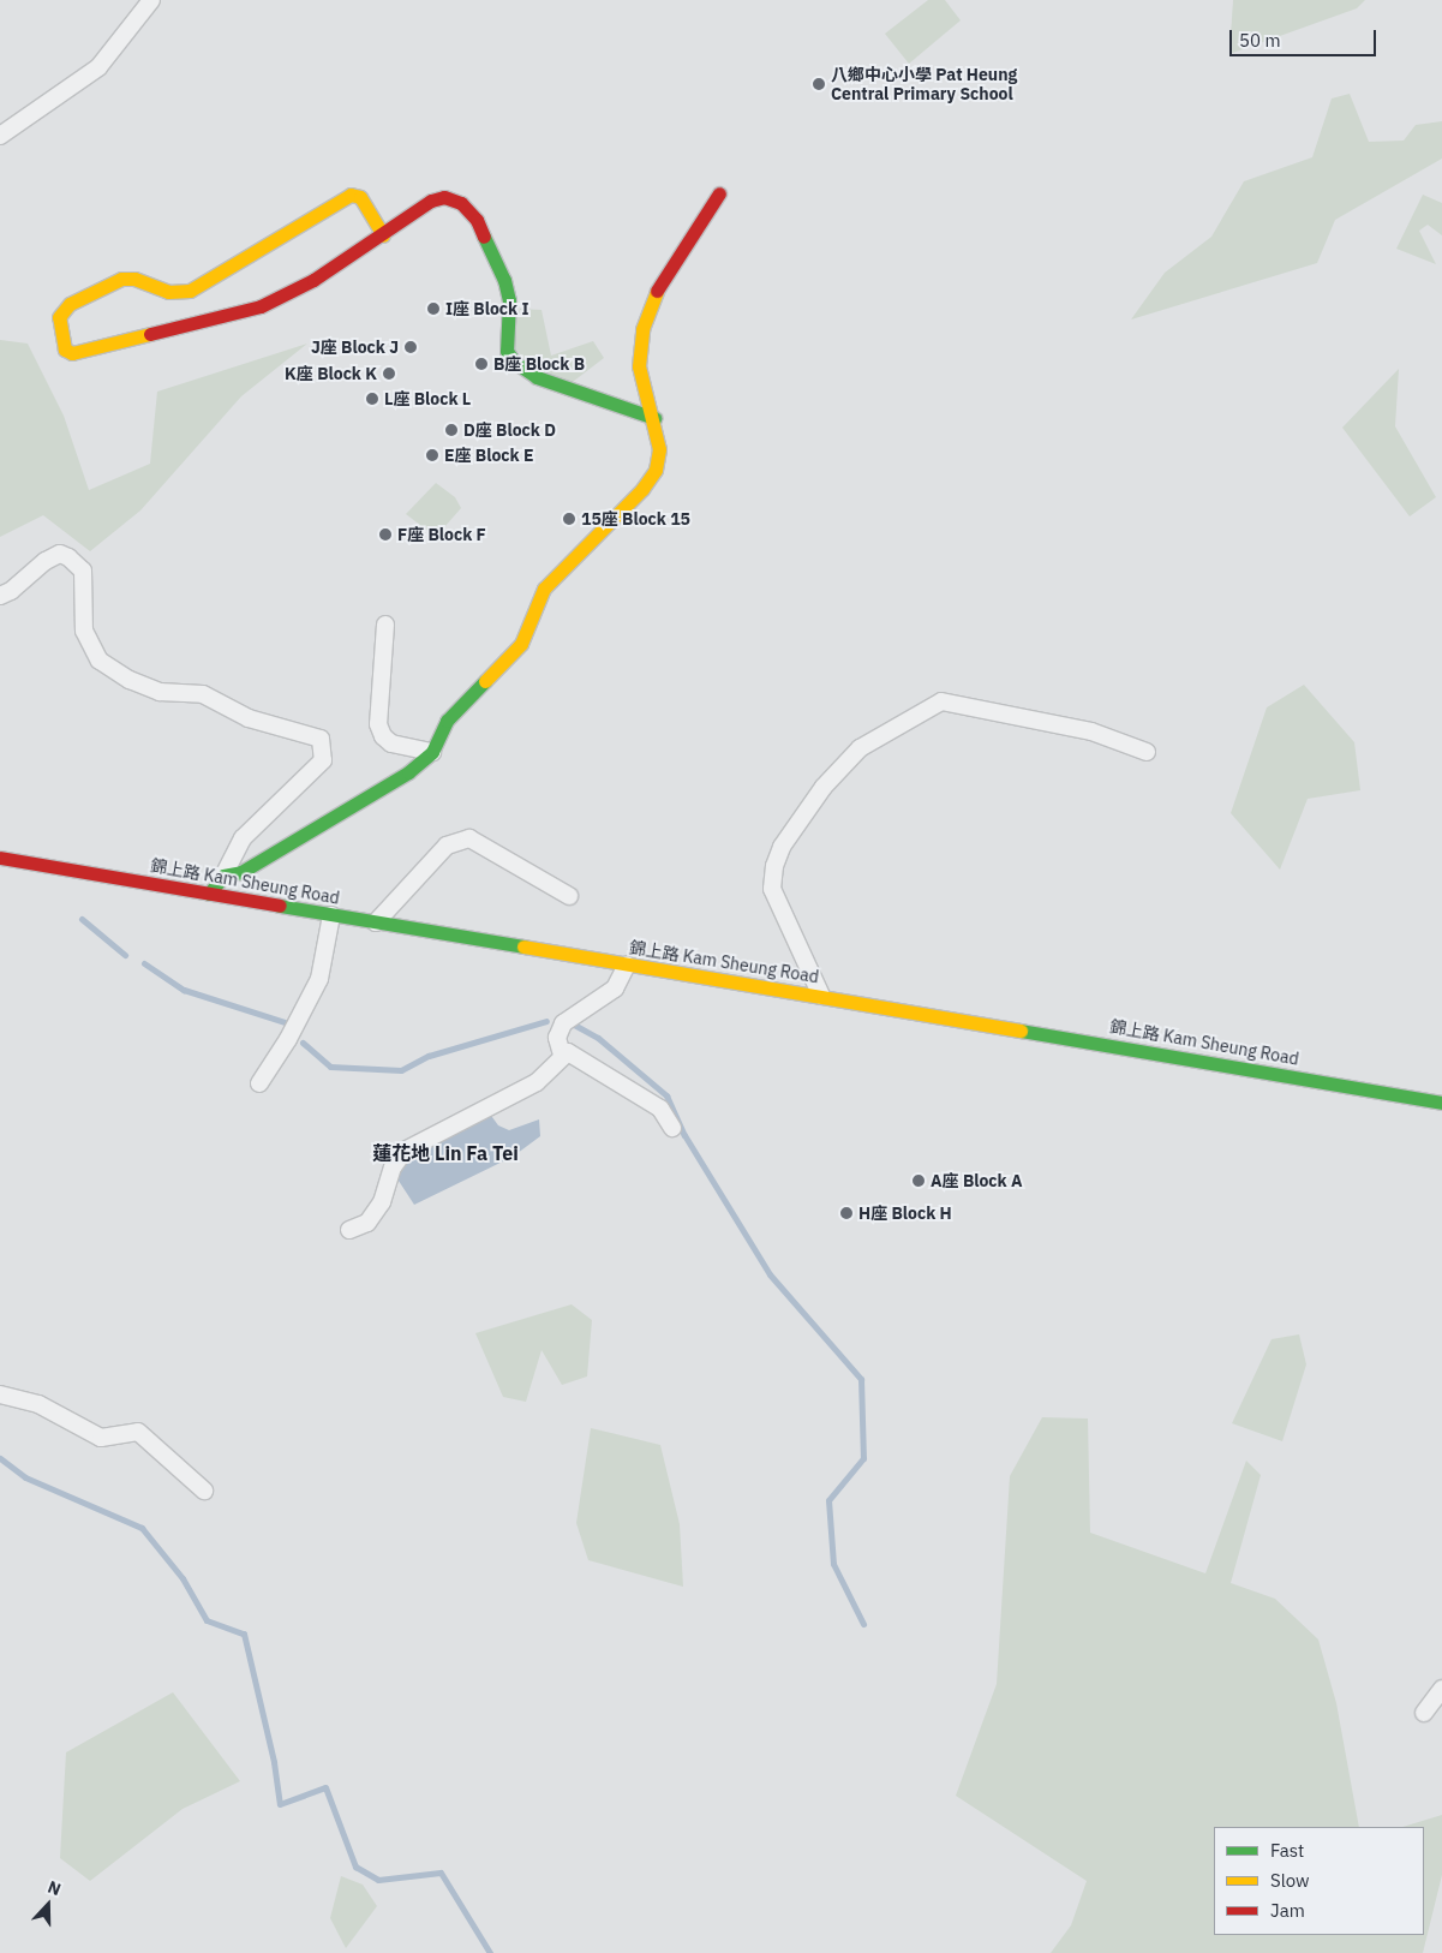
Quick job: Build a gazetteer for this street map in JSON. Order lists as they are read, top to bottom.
{
  "streets": {
    "street": ["錦上路 Kam Sheung Road"]
  },
  "districts": ["蓮花地 Lin Fa Tei"],
  "places": [
    "八鄉中心小學 Pat Heung Central Primary School",
    "I座 Block I",
    "J座 Block J",
    "B座 Block B",
    "K座 Block K",
    "L座 Block L",
    "D座 Block D",
    "E座 Block E",
    "15座 Block 15",
    "F座 Block F",
    "A座 Block A",
    "H座 Block H"
  ],
  "legend": ["Fast", "Slow", "Jam"],
  "scale_bar": "50 m",
  "north": "top"
}
